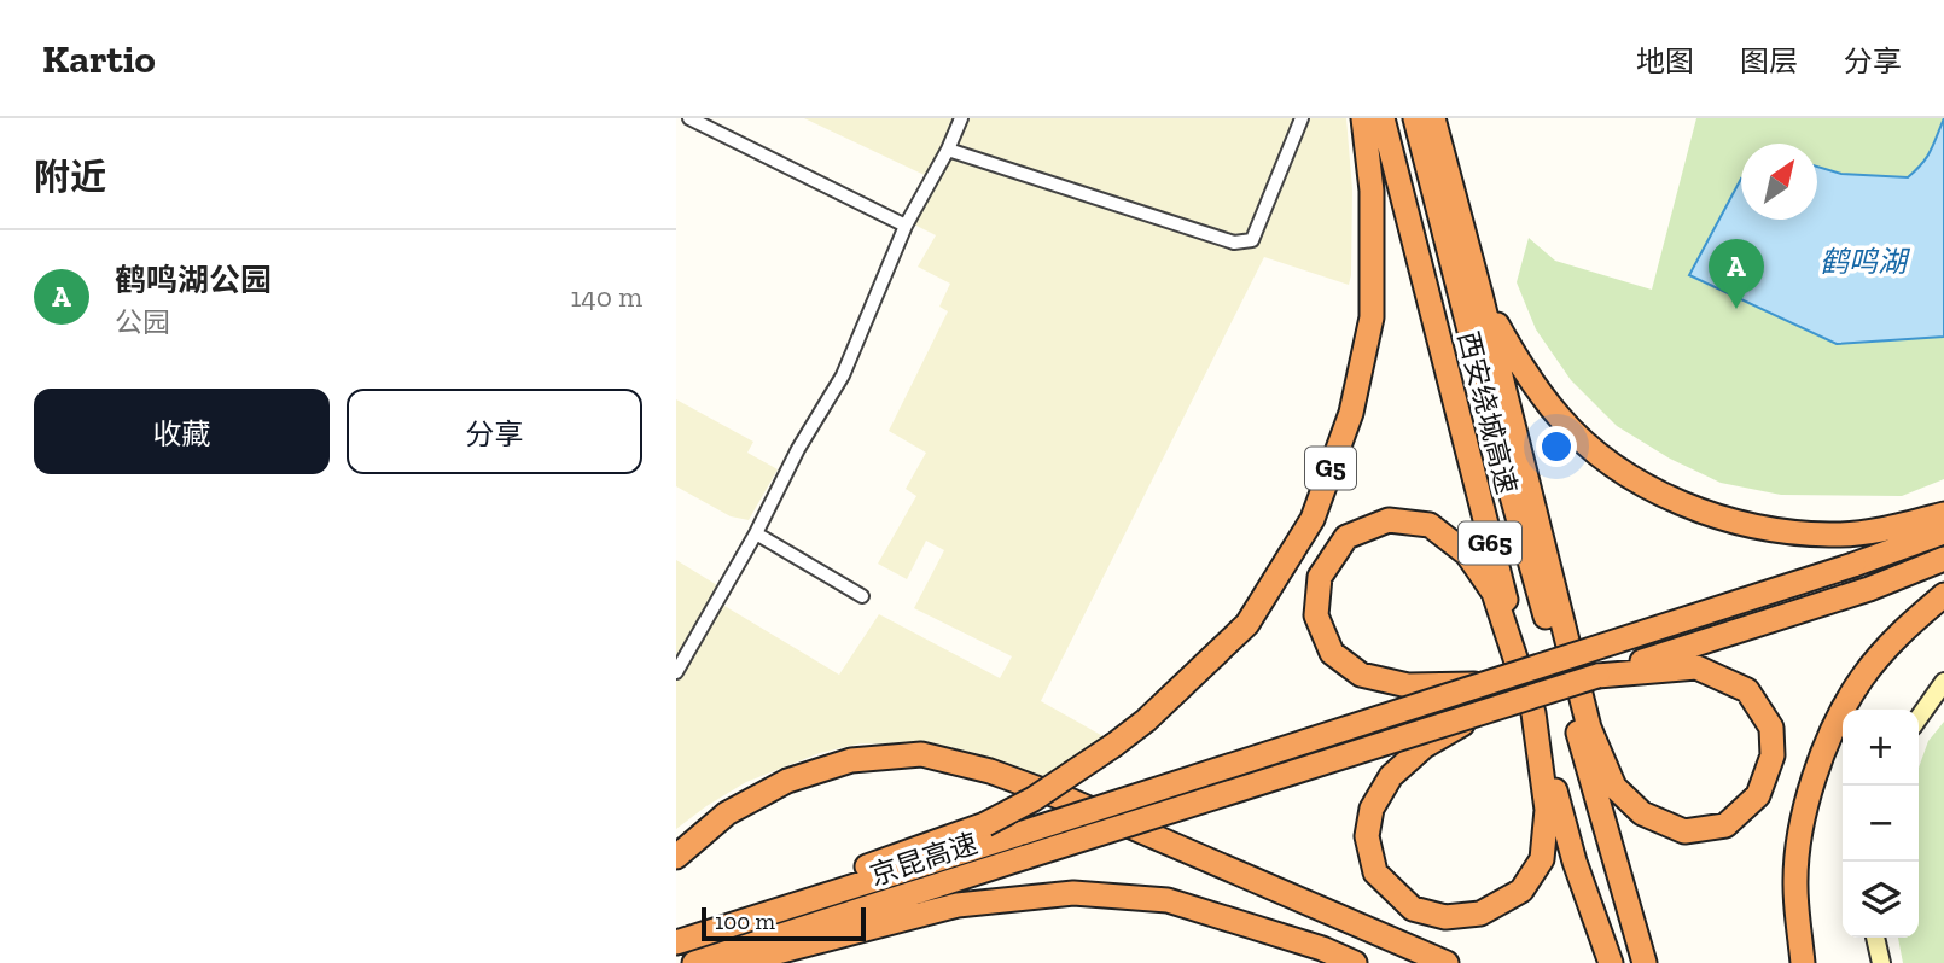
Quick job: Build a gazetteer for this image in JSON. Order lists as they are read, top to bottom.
{
  "streets": {
    "highway": [
      "西安绕城高速",
      "G5",
      "G65",
      "京昆高速"
    ]
  },
  "water": ["鹤鸣湖"],
  "scale_bar": "100 m",
  "north": "top right",
  "page": {
    "header": "Kartio",
    "nav": ["地图", "图层", "分享"],
    "heading": "附近",
    "list": [
      {
        "mark": "A",
        "name": "鹤鸣湖公园",
        "note": "公园",
        "value": "140 m"
      }
    ],
    "pins": "A",
    "buttons": ["收藏", "分享"],
    "map_buttons": ["+", "−"],
    "scale": "100 m"
  }
}
